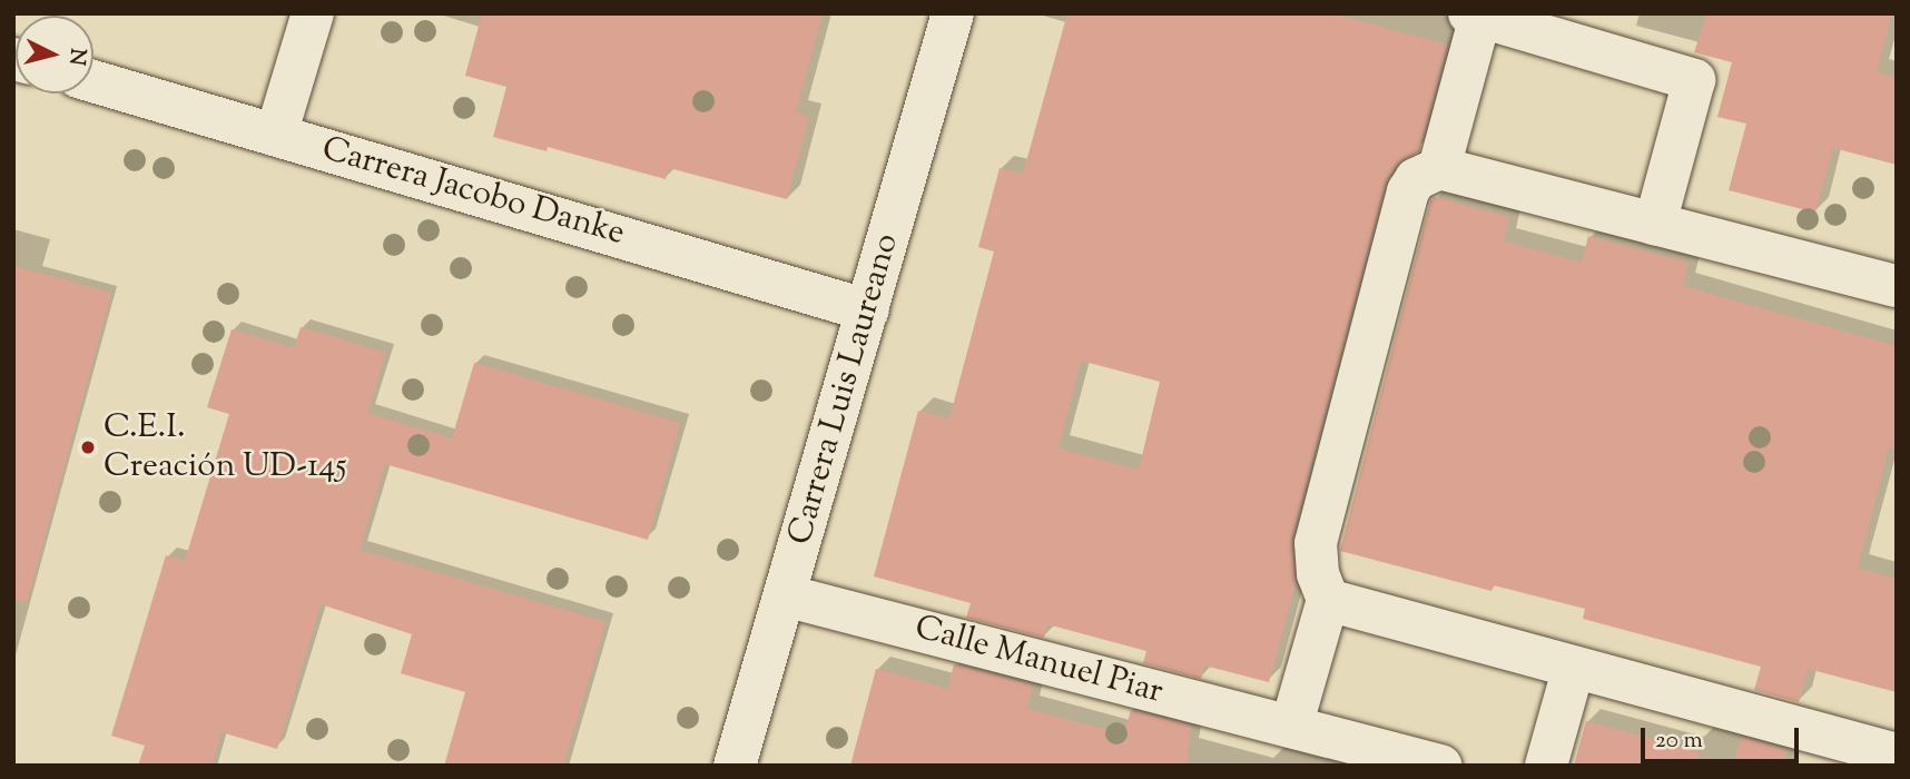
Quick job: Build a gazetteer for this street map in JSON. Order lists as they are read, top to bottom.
{
  "streets": {
    "street": ["Carrera Jacobo Danke", "Carrera Luis Laureano", "Calle Manuel Piar"]
  },
  "crossings": [
    ["Carrera Jacobo Danke", "Carrera Luis Laureano"],
    ["Carrera Luis Laureano", "Calle Manuel Piar"]
  ],
  "places": ["C.E.I. Creación UD-145"],
  "scale_bar": "20 m",
  "north": "right"
}
